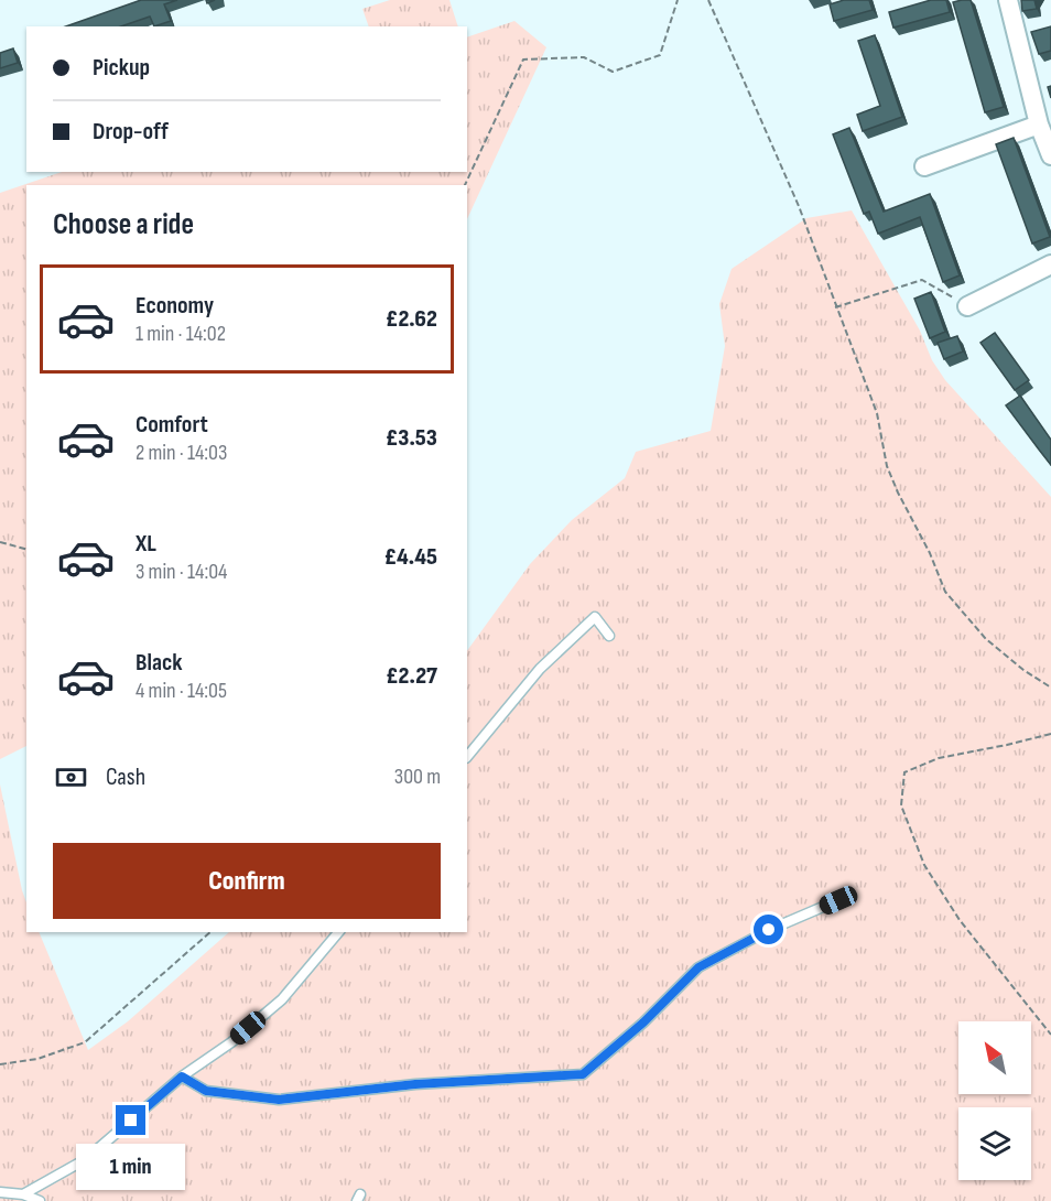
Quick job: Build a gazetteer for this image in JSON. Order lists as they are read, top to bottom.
{
  "north": "top left",
  "page": {
    "banner": ["Pickup", "Drop-off"],
    "heading": "Choose a ride",
    "list": [
      {
        "name": "Economy",
        "note": "1 min · 14:02",
        "value": "£2.62"
      },
      {
        "name": "Comfort",
        "note": "2 min · 14:03",
        "value": "£3.53"
      },
      {
        "name": "XL",
        "note": "3 min · 14:04",
        "value": "£4.45"
      },
      {
        "name": "Black",
        "note": "4 min · 14:05",
        "value": "£2.27"
      }
    ],
    "pay": ["Cash", "300 m"],
    "buttons": "Confirm",
    "bubble": "1 min"
  }
}
